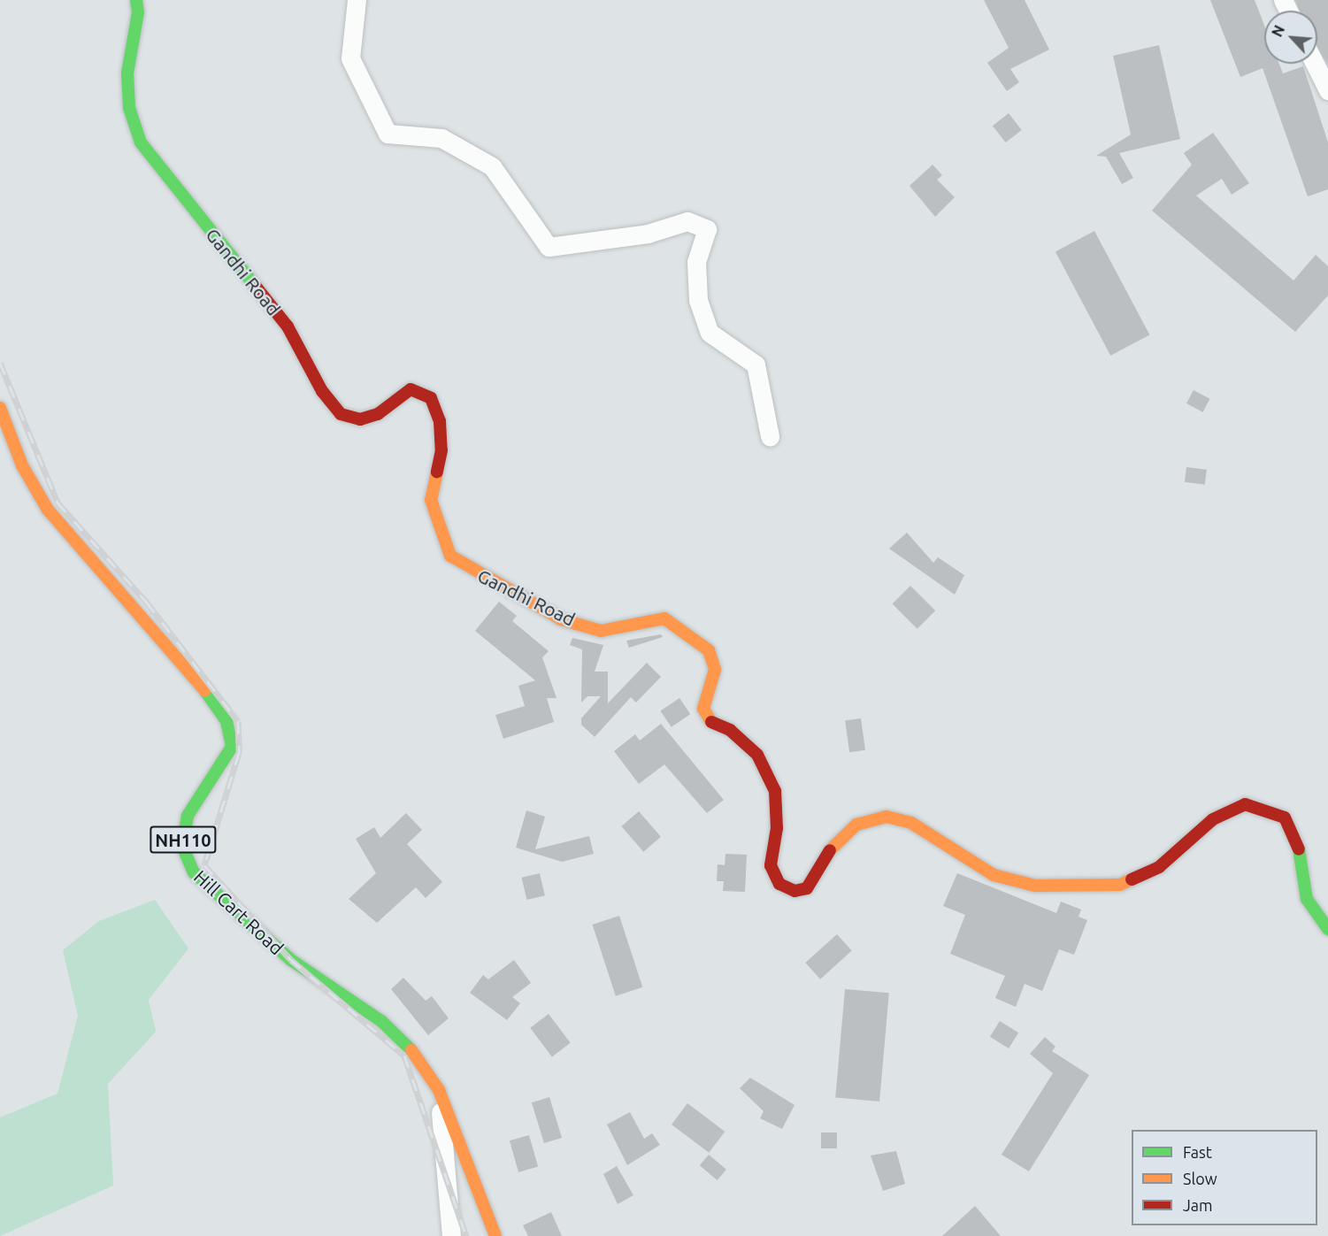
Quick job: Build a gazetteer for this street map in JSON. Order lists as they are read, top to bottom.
{
  "streets": {
    "main road": ["Gandhi Road", "NH110", "Hill Cart Road"]
  },
  "legend": ["Fast", "Slow", "Jam"],
  "north": "top left"
}
